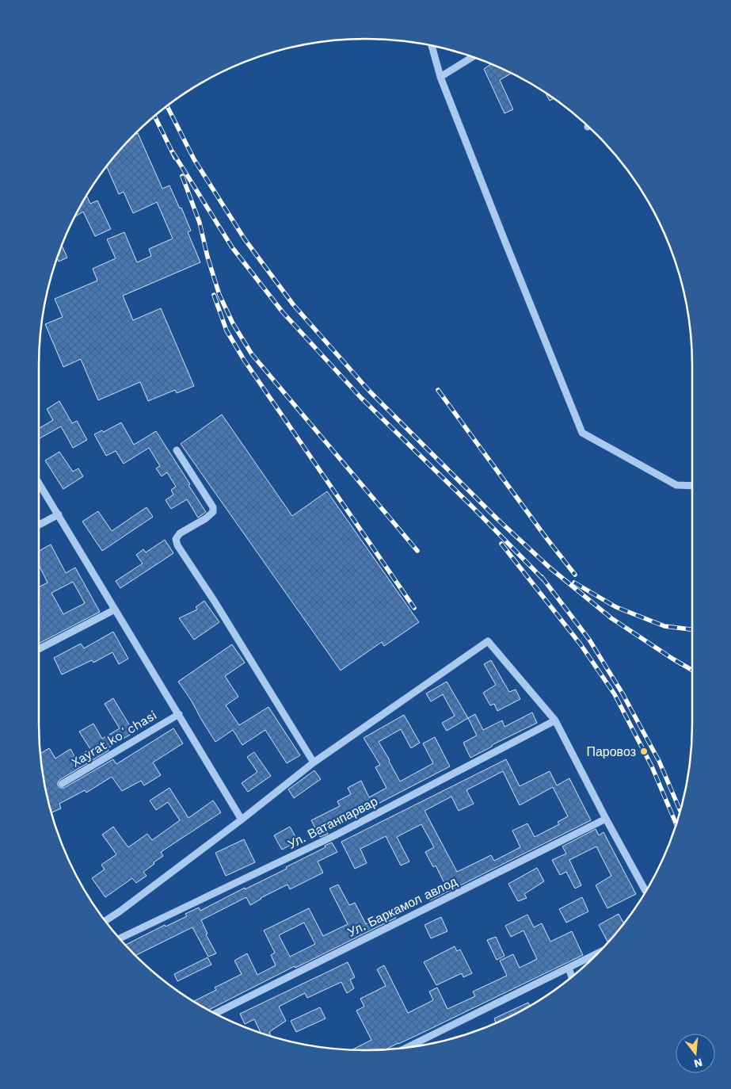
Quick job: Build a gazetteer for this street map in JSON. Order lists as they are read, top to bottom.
{
  "streets": {
    "street": ["Xayrat koʻchasi", "Ул. Ватанпарвар", "Ул. Баркамол авлод"]
  },
  "places": ["Паровоз"],
  "north": "bottom"
}
